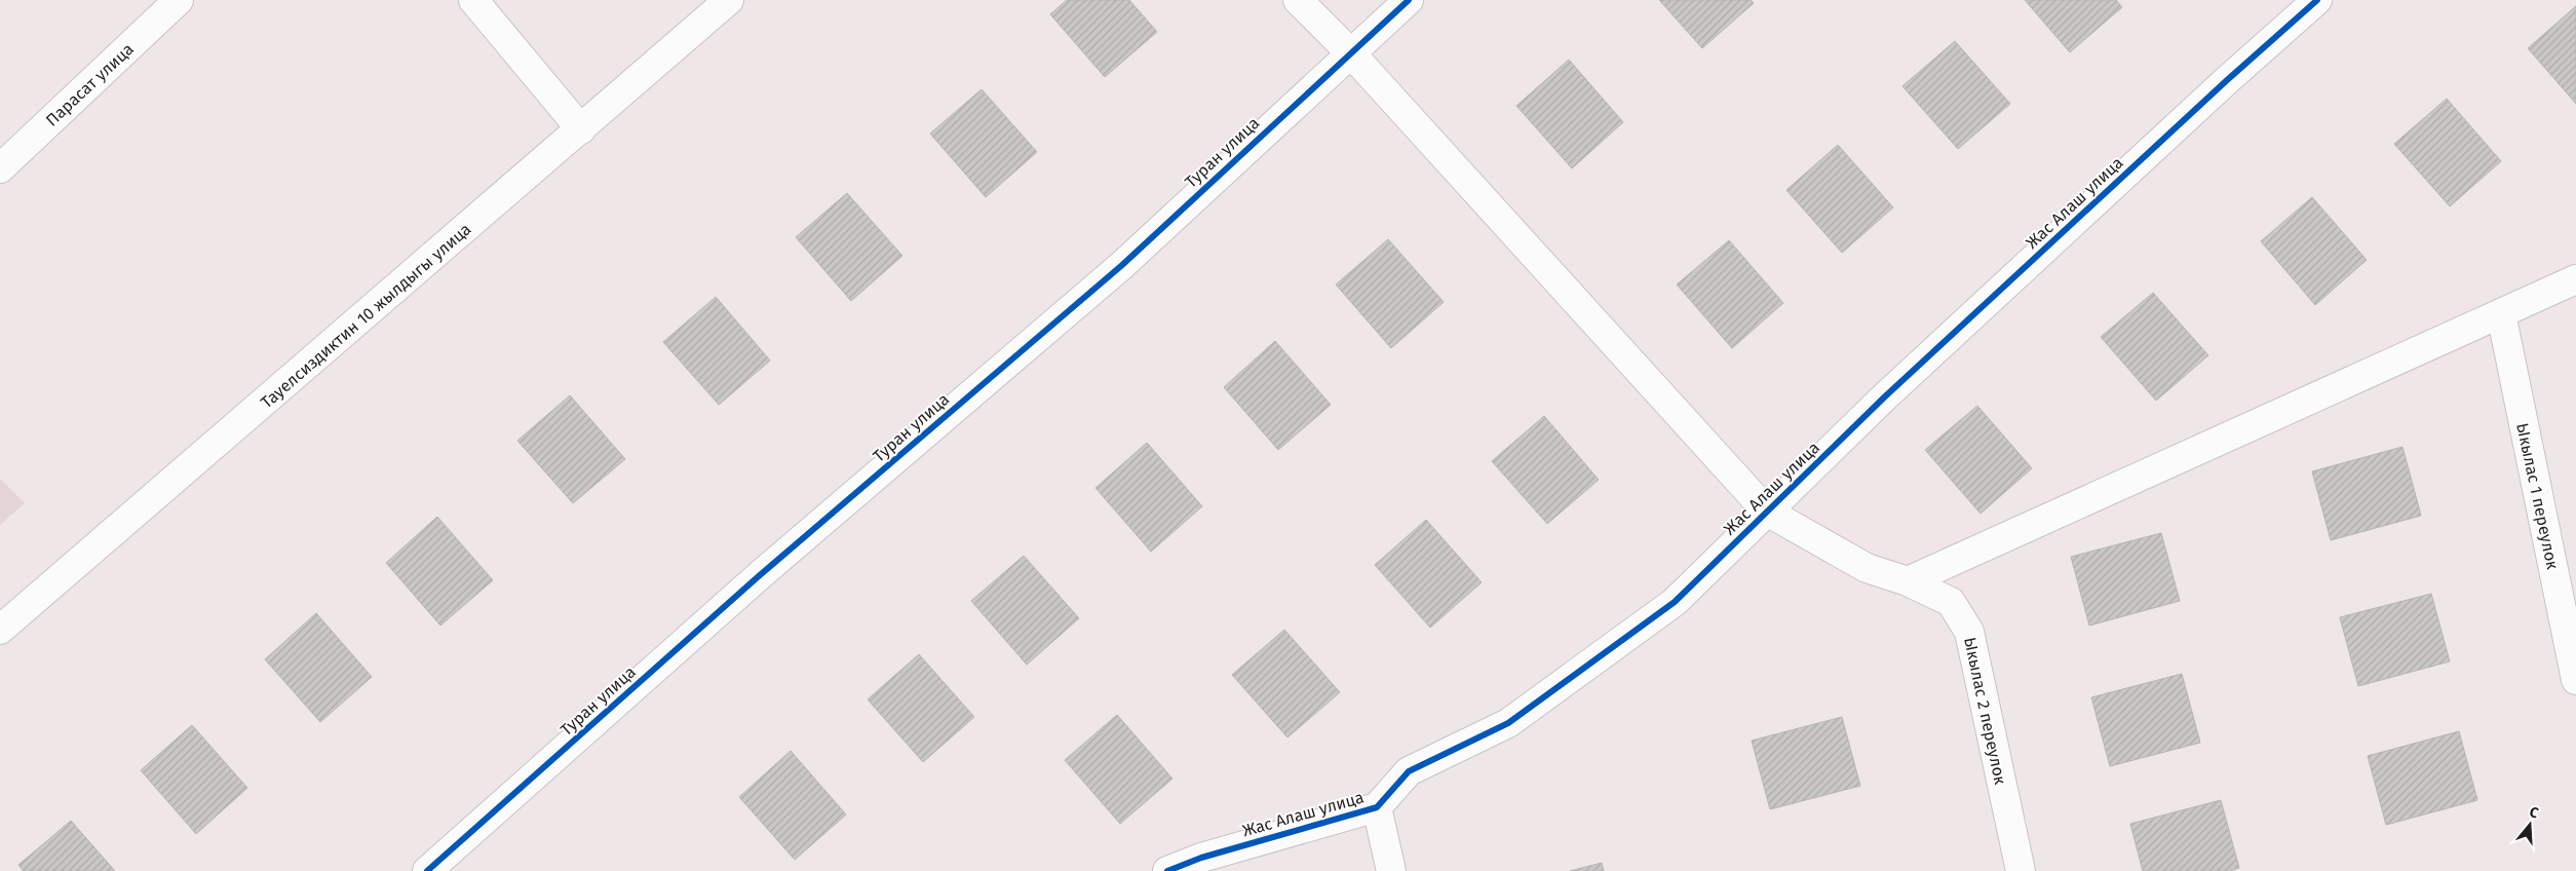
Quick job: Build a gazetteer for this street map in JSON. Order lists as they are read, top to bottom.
{
  "streets": {
    "street": [
      "Парасат улица",
      "Туран улица",
      "Жас Алаш улица",
      "Тауелсиздиктин 10 жылдыгы улица",
      "Ыкылас 1 переулок",
      "Ыкылас 2 переулок"
    ]
  },
  "crossings": [
    ["Туран улица", "Ыкылас 2 переулок"],
    ["Жас Алаш улица", "Ыкылас 2 переулок"]
  ],
  "north": "top"
}
